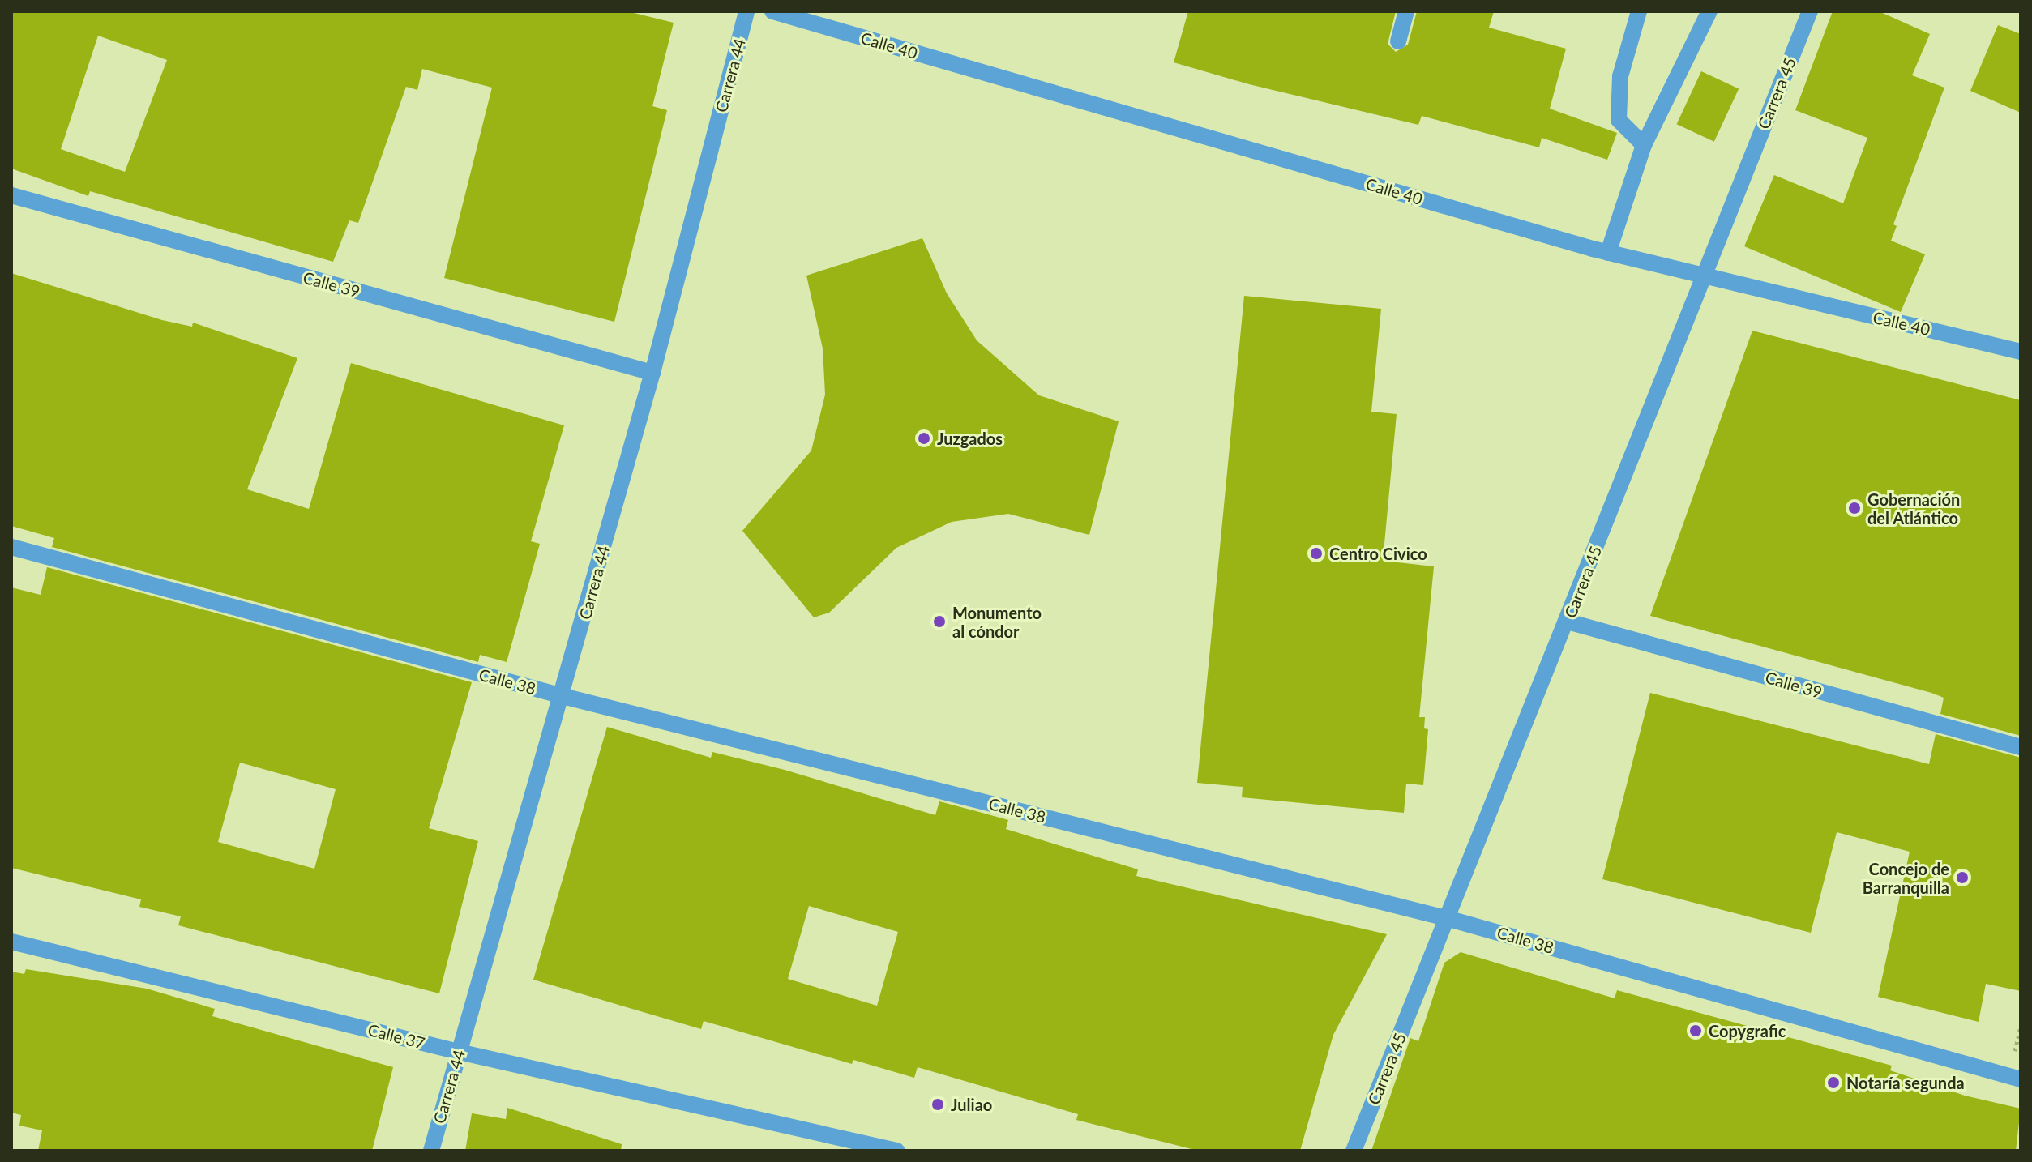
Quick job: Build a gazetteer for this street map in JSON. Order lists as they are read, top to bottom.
{
  "streets": {
    "street": [
      "Calle 40",
      "Carrera 44",
      "Carrera 45",
      "Calle 39",
      "Calle 38",
      "Calle 37"
    ]
  },
  "crossings": [
    ["Calle 40", "Carrera 45"],
    ["Carrera 44", "Calle 39"],
    ["Carrera 44", "Calle 38"],
    ["Carrera 44", "Calle 37"],
    ["Carrera 45", "Calle 39"],
    ["Carrera 45", "Calle 38"]
  ],
  "places": [
    "Juzgados",
    "Gobernación del Atlántico",
    "Centro Civico",
    "Monumento al cóndor",
    "Concejo de Barranquilla",
    "Copygrafic",
    "Notaría segunda",
    "Juliao"
  ]
}
